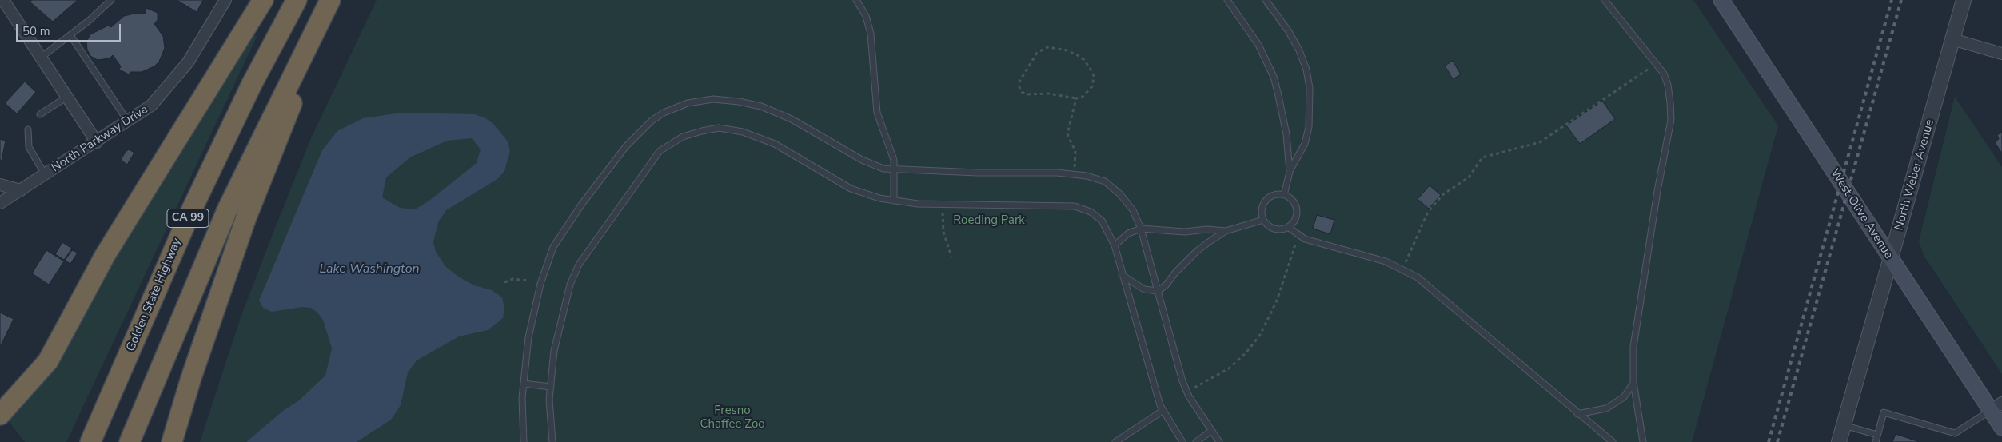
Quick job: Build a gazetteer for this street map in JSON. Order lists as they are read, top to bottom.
{
  "streets": {
    "highway": ["CA 99", "Golden State Highway"],
    "main road": ["West Olive Avenue"],
    "street": ["North Parkway Drive", "North Weber Avenue"]
  },
  "crossings": [
    ["North Weber Avenue", "West Olive Avenue"]
  ],
  "water": ["Lake Washington"],
  "parks": ["Roeding Park", "Fresno Chaffee Zoo"],
  "scale_bar": "50 m"
}
